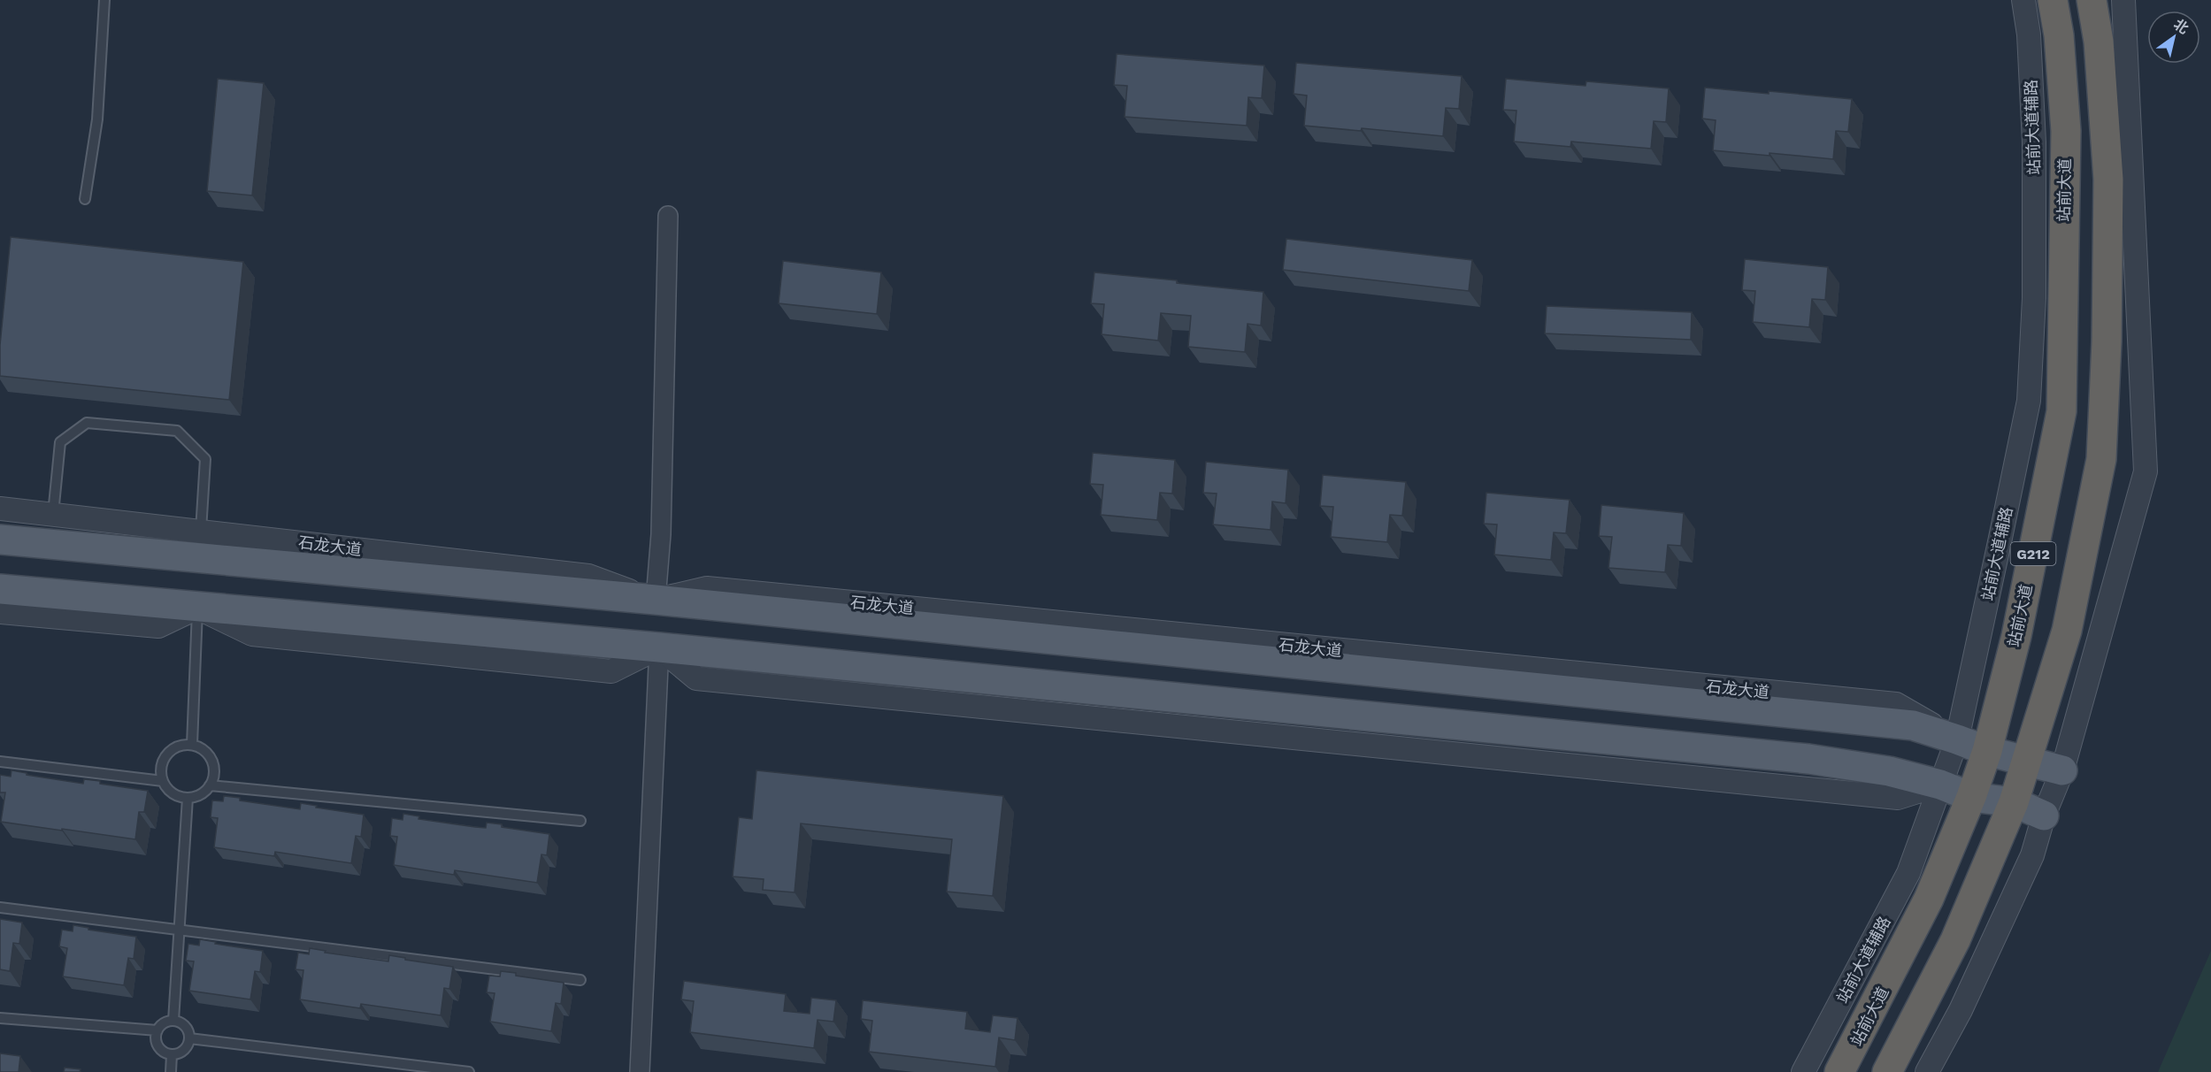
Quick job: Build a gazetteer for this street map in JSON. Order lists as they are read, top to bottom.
{
  "streets": {
    "highway": ["站前大道", "G212"],
    "main road": ["石龙大道"],
    "street": ["站前大道辅路"]
  },
  "crossings": [
    ["站前大道辅路", "石龙大道"],
    ["站前大道", "石龙大道"],
    ["石龙大道", "G212"]
  ],
  "north": "top right"
}
